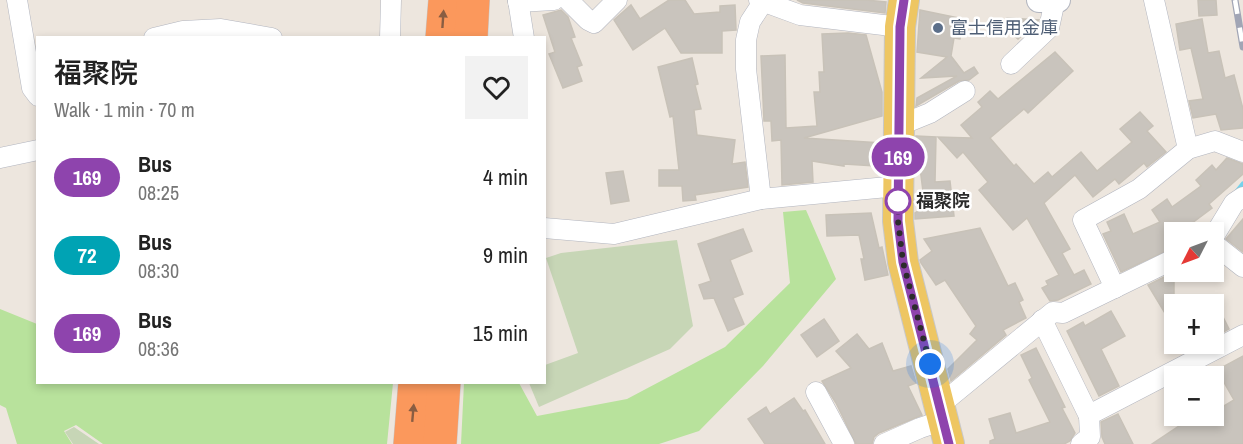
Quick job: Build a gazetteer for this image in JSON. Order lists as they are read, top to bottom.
{
  "places": ["富士信用金庫", "福聚院"],
  "lines": ["bus line 169"],
  "north": "bottom left",
  "page": {
    "on_map": "169",
    "heading": ["福聚院", "Walk · 1 min · 70 m"],
    "list": [
      {
        "mark": "169",
        "name": "Bus",
        "note": "08:25",
        "value": "4 min"
      },
      {
        "mark": "72",
        "name": "Bus",
        "note": "08:30",
        "value": "9 min"
      },
      {
        "mark": "169",
        "name": "Bus",
        "note": "08:36",
        "value": "15 min"
      }
    ],
    "map_buttons": ["+", "−"]
  }
}
